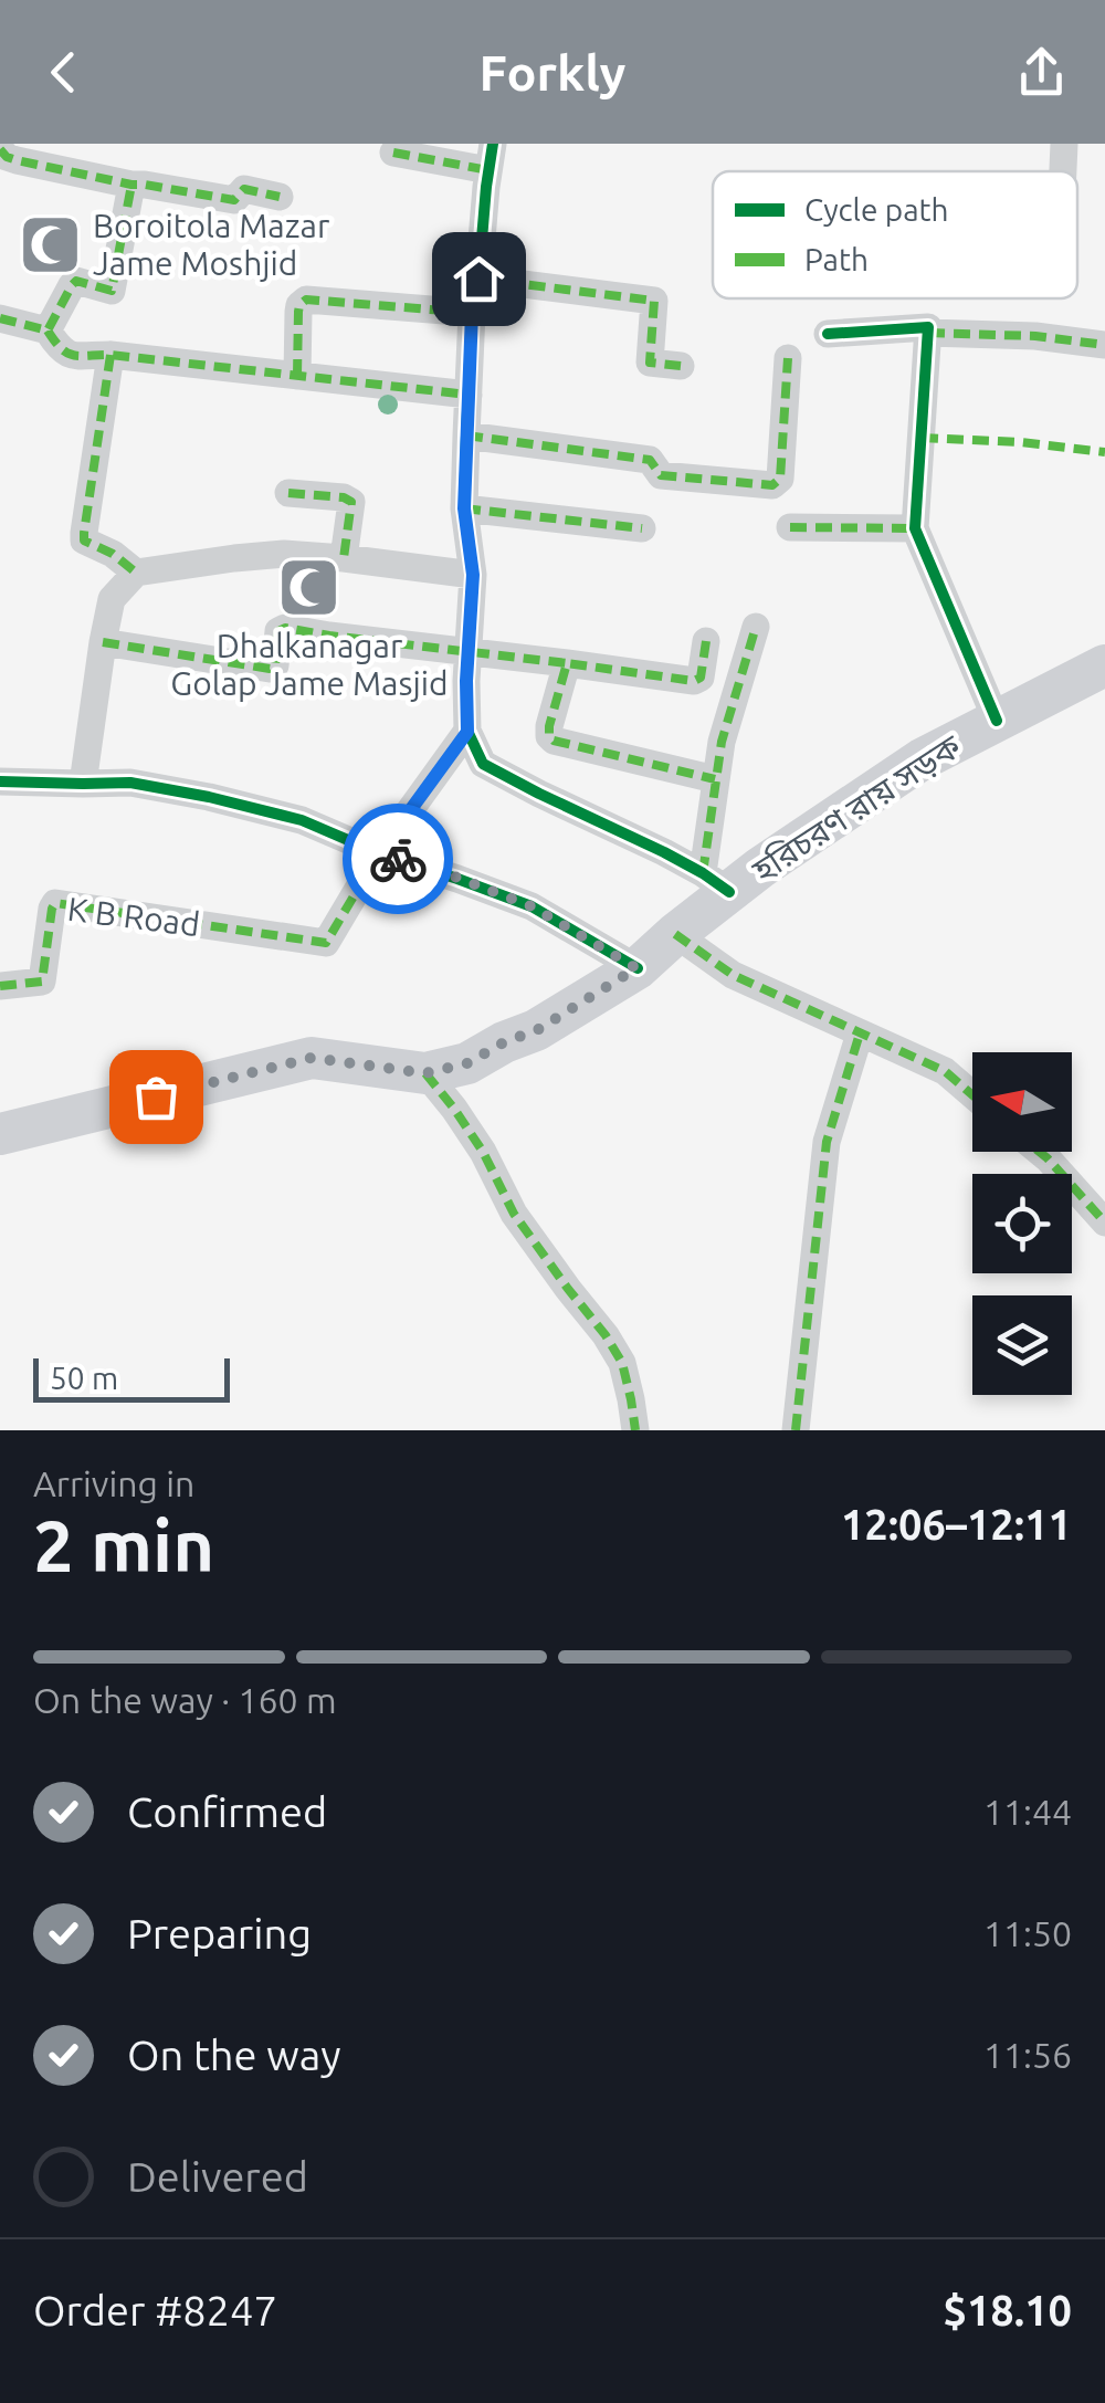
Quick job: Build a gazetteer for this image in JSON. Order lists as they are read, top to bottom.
{
  "streets": {
    "main road": ["হরিচরণ রায় সড়ক"],
    "street": ["K B Road"]
  },
  "places": {
    "mosque": ["Boroitola Mazar Jame Moshjid", "Dhalkanagar Golap Jame Masjid"]
  },
  "legend": ["Cycle path", "Path"],
  "scale_bar": "50 m",
  "north": "left",
  "page": {
    "header": "Forkly",
    "scale": "50 m",
    "heading": ["2 min", "Arriving in", "12:06–12:11"],
    "panel": ["Order #8247", "$18.10"],
    "bar": "On the way · 160 m",
    "list": [
      ["Confirmed", "11:44"],
      ["Preparing", "11:50"],
      ["On the way", "11:56"],
      "Delivered"
    ]
  }
}
